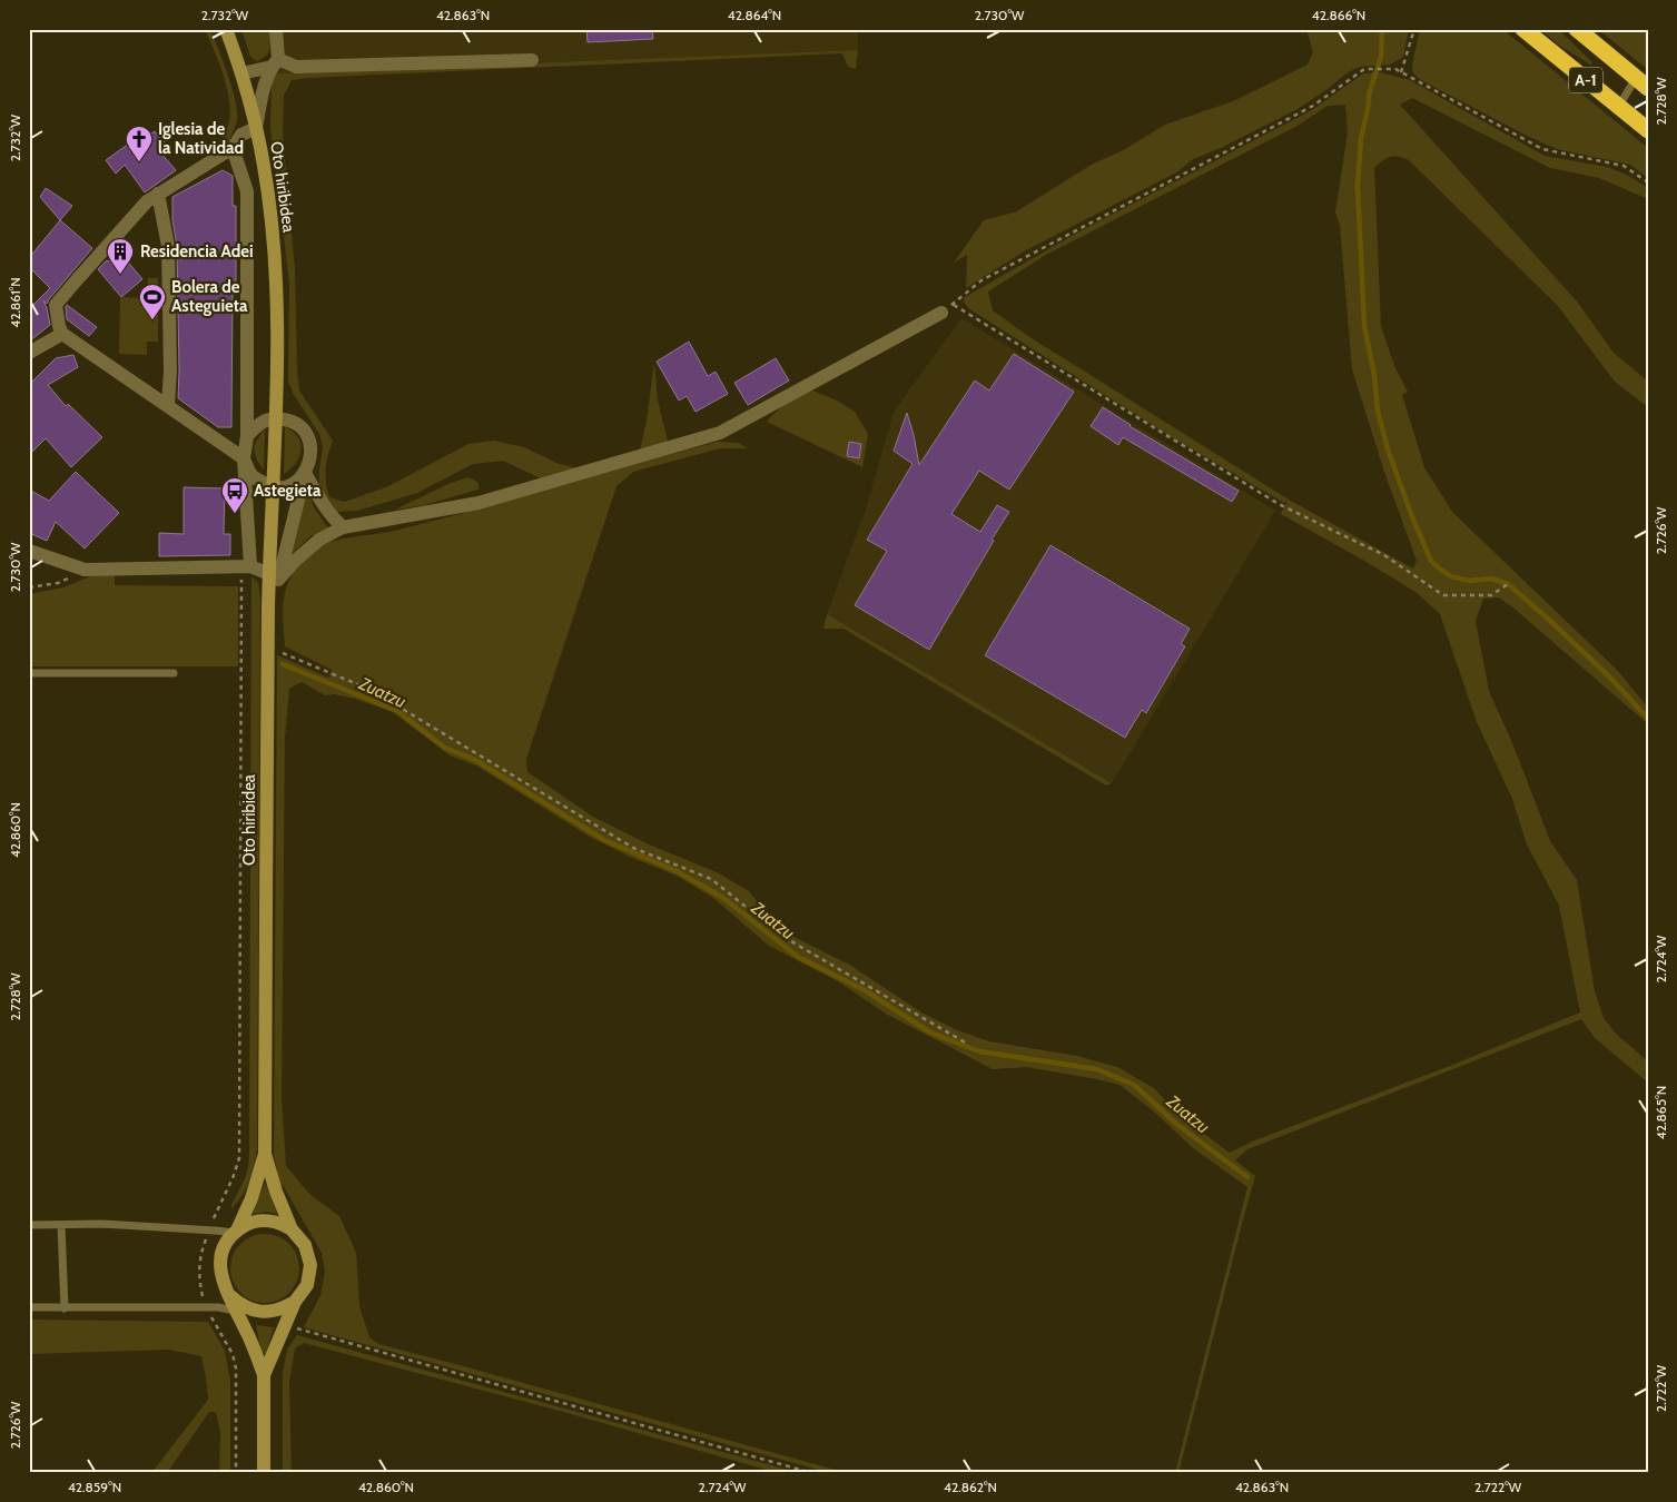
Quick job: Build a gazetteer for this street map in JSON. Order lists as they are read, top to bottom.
{
  "streets": {
    "highway": ["A-1"],
    "street": ["Oto hiribidea"]
  },
  "water": ["Zuatzu"],
  "places": {
    "church": ["Iglesia de la Natividad"],
    "building": ["Residencia Adei"],
    "sports": ["Bolera de Asteguieta"],
    "bus stop": ["Astegieta"]
  },
  "coordinates": [
    "2.732°W",
    "42.863°N",
    "42.864°N",
    "2.730°W",
    "42.866°N",
    "2.728°W",
    "42.861°N",
    "2.726°W",
    "42.860°N",
    "2.724°W",
    "42.865°N",
    "2.722°W",
    "42.859°N",
    "42.862°N"
  ]
}
